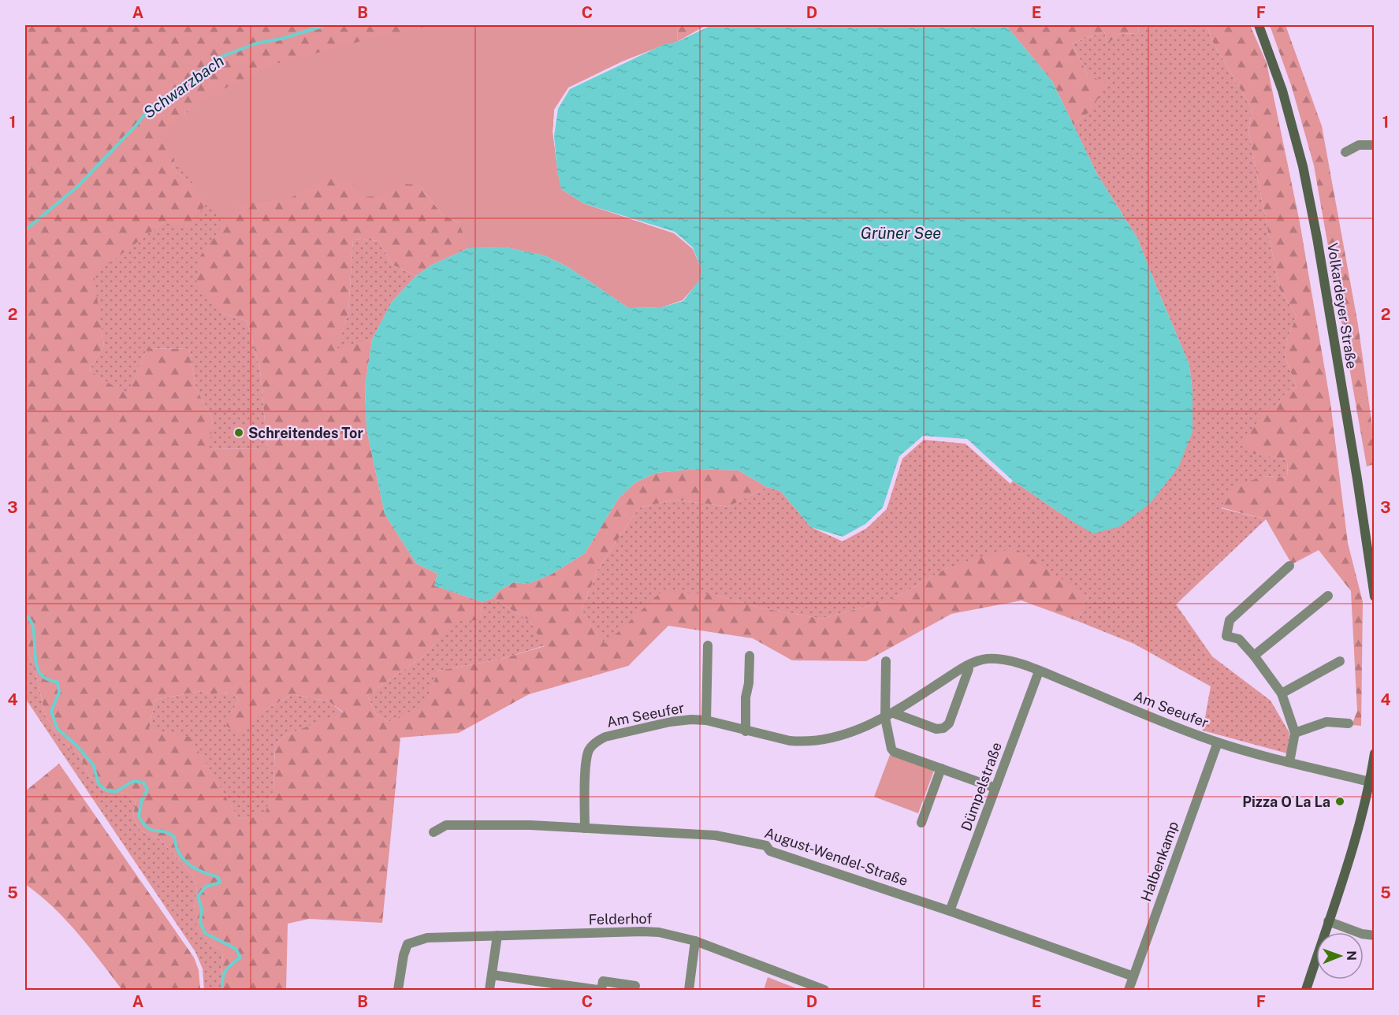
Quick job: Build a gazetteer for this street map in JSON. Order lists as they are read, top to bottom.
{
  "streets": {
    "main road": ["Volkardeyer Straße"],
    "street": [
      "Am Seeufer",
      "Dümpelstraße",
      "August-Wendel-Straße",
      "Halbenkamp",
      "Felderhof"
    ]
  },
  "crossings": [
    ["Am Seeufer", "Dümpelstraße"],
    ["Am Seeufer", "August-Wendel-Straße"],
    ["Am Seeufer", "Halbenkamp"],
    ["Dümpelstraße", "August-Wendel-Straße"],
    ["August-Wendel-Straße", "Halbenkamp"]
  ],
  "water": ["Schwarzbach", "Grüner See"],
  "places": ["Schreitendes Tor", "Pizza O La La"],
  "north": "right",
  "grid": {
    "columns": [
      "A",
      "B",
      "C",
      "D",
      "E",
      "F"
    ],
    "rows": [
      "1",
      "2",
      "3",
      "4",
      "5"
    ]
  }
}
